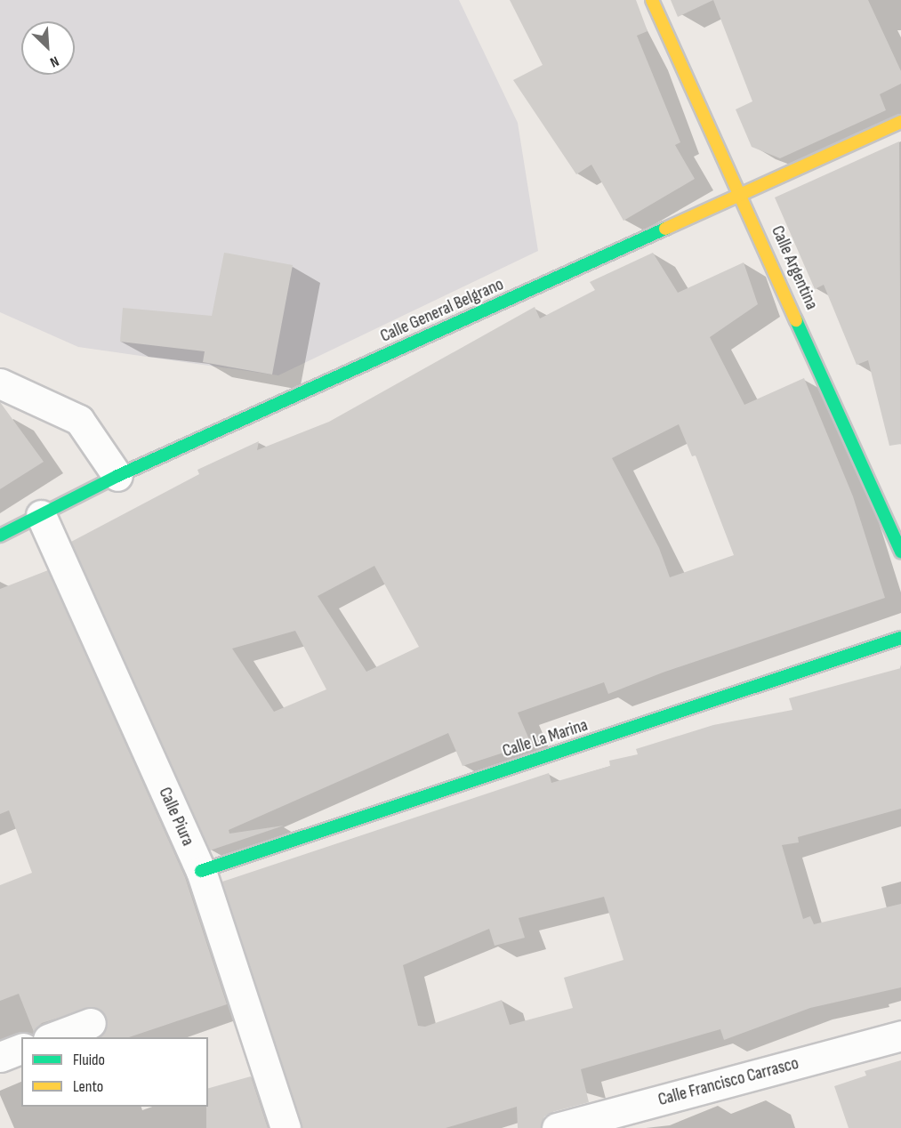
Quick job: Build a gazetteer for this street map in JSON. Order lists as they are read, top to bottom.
{
  "streets": {
    "street": [
      "Calle Argentina",
      "Calle General Belgrano",
      "Calle La Marina",
      "Calle Piura",
      "Calle Francisco Carrasco"
    ]
  },
  "crossings": [
    ["Calle Argentina", "Calle General Belgrano"],
    ["Calle General Belgrano", "Calle Piura"],
    ["Calle La Marina", "Calle Piura"]
  ],
  "legend": ["Fluido", "Lento"],
  "north": "bottom right"
}
